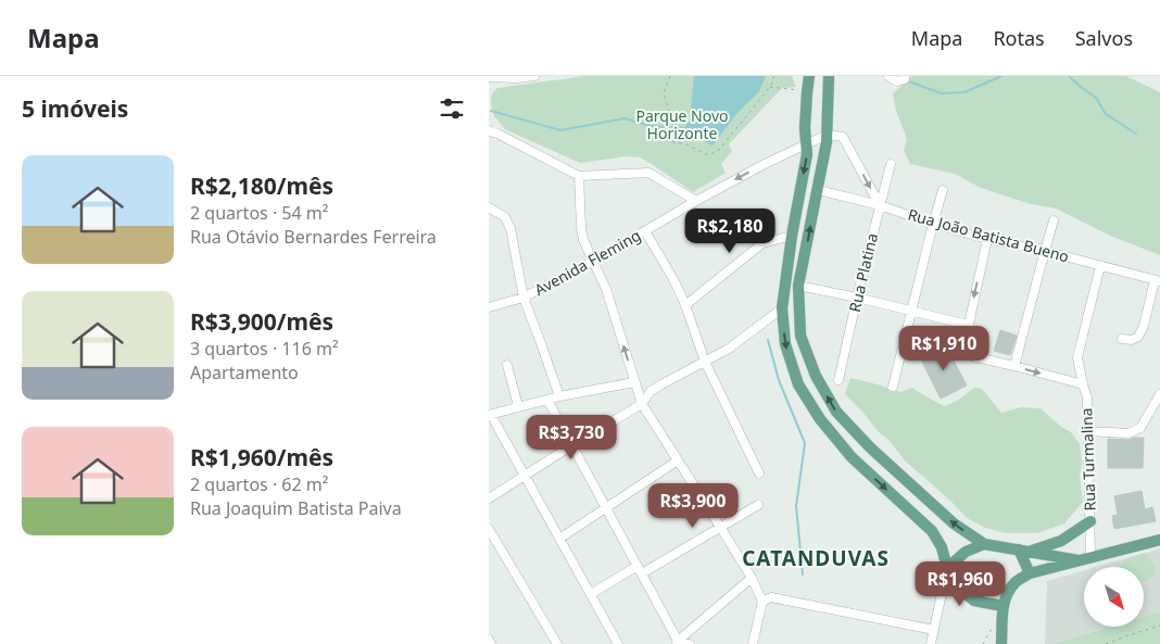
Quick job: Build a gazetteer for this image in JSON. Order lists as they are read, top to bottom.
{
  "streets": {
    "street": [
      "Rua João Batista Bueno",
      "Avenida Fleming",
      "Rua Platina",
      "Rua Turmalina"
    ]
  },
  "crossings": [
    ["Rua João Batista Bueno", "Rua Platina"],
    ["Rua João Batista Bueno", "Rua Turmalina"]
  ],
  "districts": ["CATANDUVAS"],
  "parks": ["Parque Novo Horizonte"],
  "north": "bottom right",
  "page": {
    "header": "Mapa",
    "nav": ["Mapa", "Rotas", "Salvos"],
    "heading": "5 imóveis",
    "list": [
      {
        "name": "R$2,180/mês",
        "note": "2 quartos · 54 m² · Rua Otávio Bernardes Ferreira"
      },
      {
        "name": "R$3,900/mês",
        "note": "3 quartos · 116 m² · Apartamento"
      },
      {
        "name": "R$1,960/mês",
        "note": "2 quartos · 62 m² · Rua Joaquim Batista Paiva"
      }
    ],
    "price": [
      "R$2,180",
      "R$1,910",
      "R$3,730",
      "R$3,900",
      "R$1,960"
    ]
  }
}
